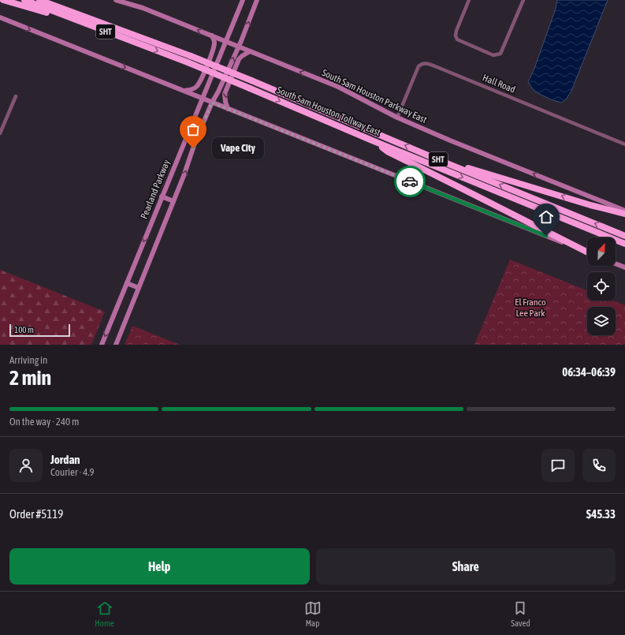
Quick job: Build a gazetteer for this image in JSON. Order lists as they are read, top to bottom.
{
  "streets": {
    "highway": ["SHT", "South Sam Houston Tollway East"],
    "main road": ["South Sam Houston Parkway East", "Pearland Parkway"],
    "street": ["Hall Road"]
  },
  "crossings": [
    ["Hall Road", "South Sam Houston Parkway East"],
    ["South Sam Houston Parkway East", "Pearland Parkway"]
  ],
  "one_way": ["South Sam Houston Parkway East"],
  "parks": ["El Franco Lee Park"],
  "places": ["Vape City"],
  "scale_bar": "100 m",
  "north": "top right",
  "page": {
    "bubble": "Vape City",
    "scale": "100 m",
    "heading": ["2 min", "Arriving in", "06:34–06:39"],
    "panel": [
      "Jordan",
      "Courier · 4.9",
      "Order #5119",
      "$45.33"
    ],
    "bar": "On the way · 240 m",
    "buttons": ["Help", "Share"],
    "tabs": ["Home", "Map", "Saved"]
  }
}
